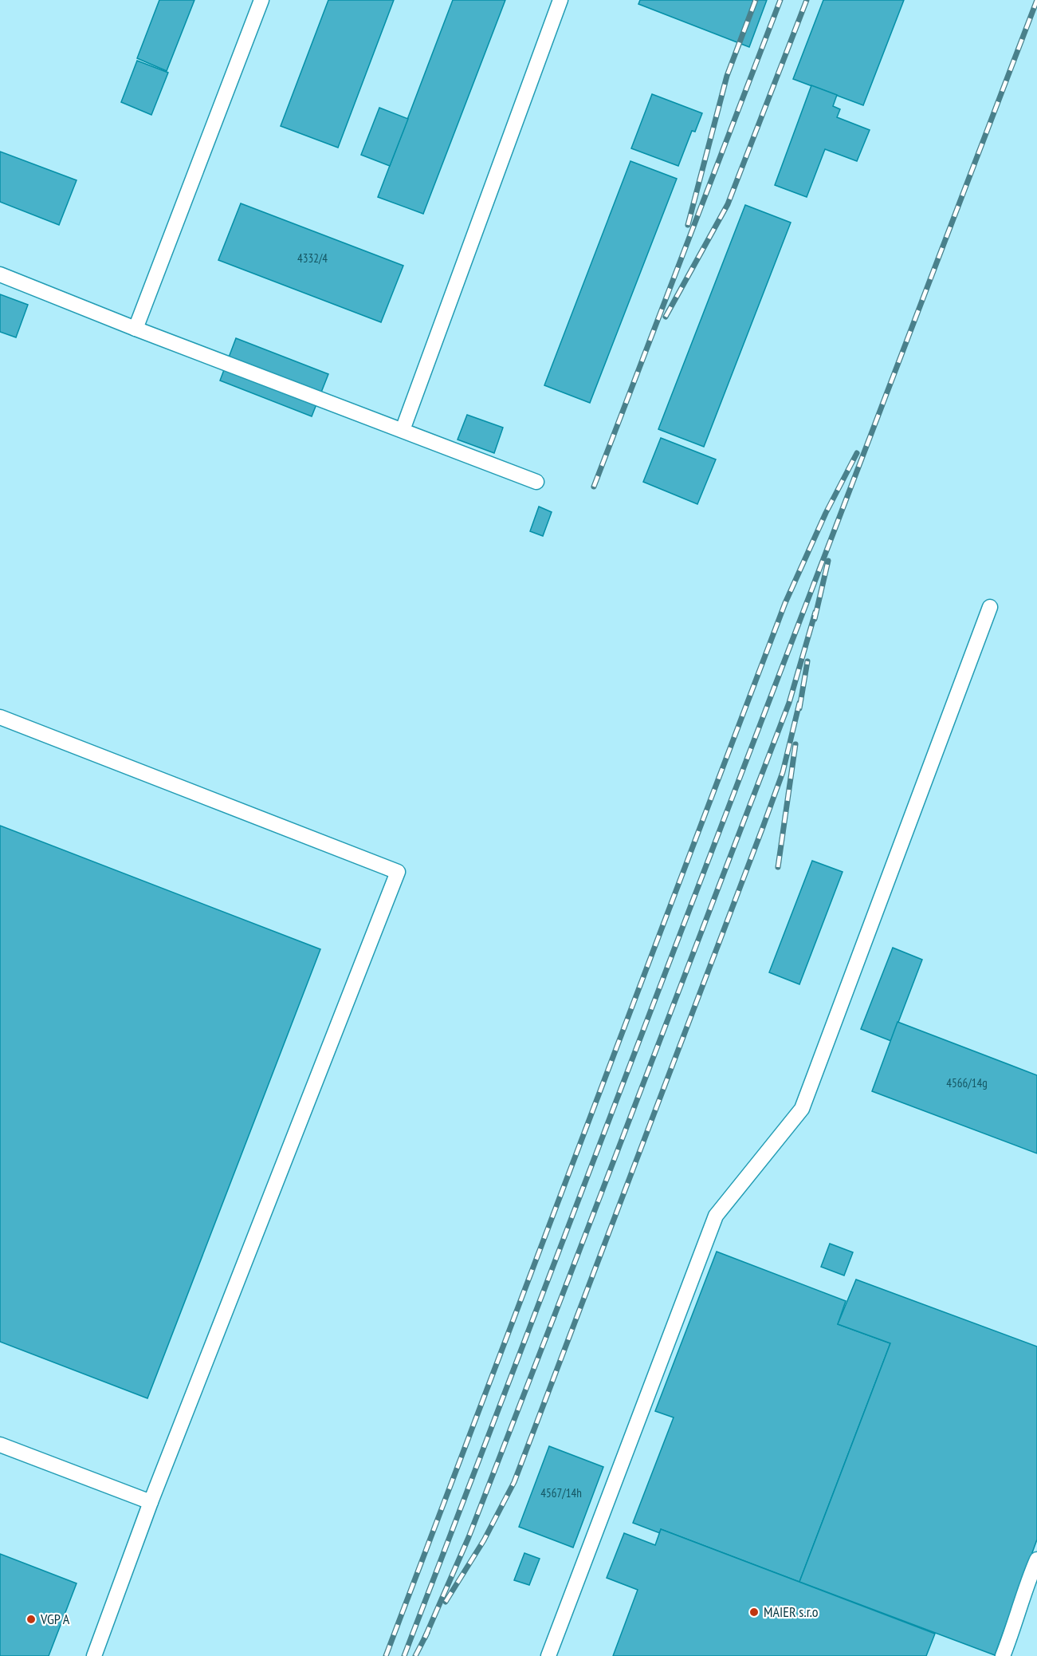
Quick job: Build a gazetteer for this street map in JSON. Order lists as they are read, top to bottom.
{
  "places": ["MAIER s.r.o", "VGP A"],
  "house_numbers": ["4332/4", "4566/14g", "4567/14h"]
}
